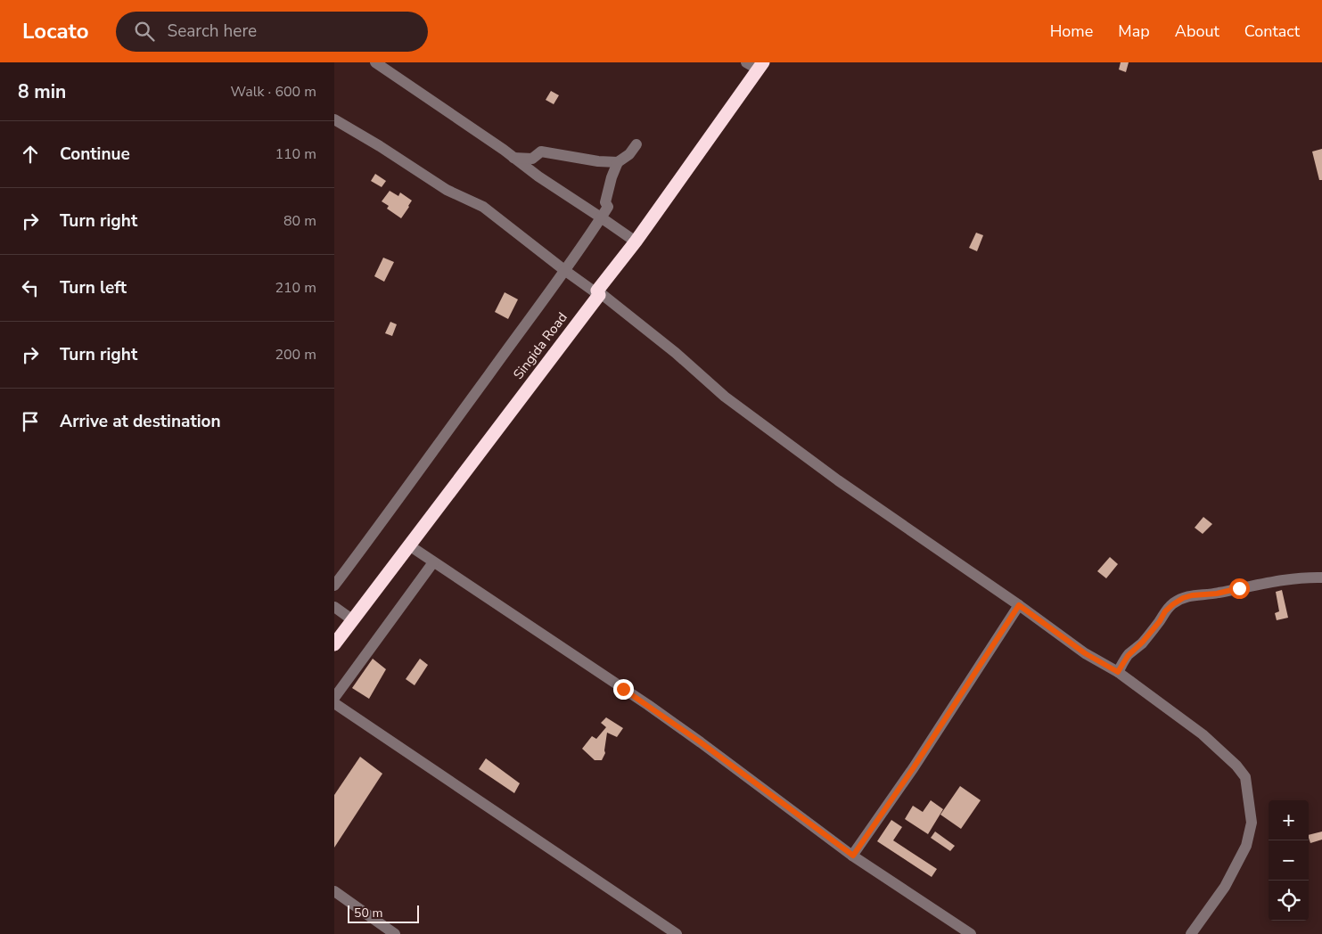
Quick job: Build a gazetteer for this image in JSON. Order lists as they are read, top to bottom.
{
  "streets": {
    "highway": ["Singida Road"]
  },
  "scale_bar": "50 m",
  "page": {
    "header": "Locato",
    "search": "Search here",
    "nav": [
      "Home",
      "Map",
      "About",
      "Contact"
    ],
    "heading": ["8 min", "Walk · 600 m"],
    "list": [
      ["Continue", "110 m"],
      ["Turn right", "80 m"],
      ["Turn left", "210 m"],
      ["Turn right", "200 m"],
      "Arrive at destination"
    ],
    "map_buttons": ["+", "−"],
    "scale": "50 m"
  }
}
